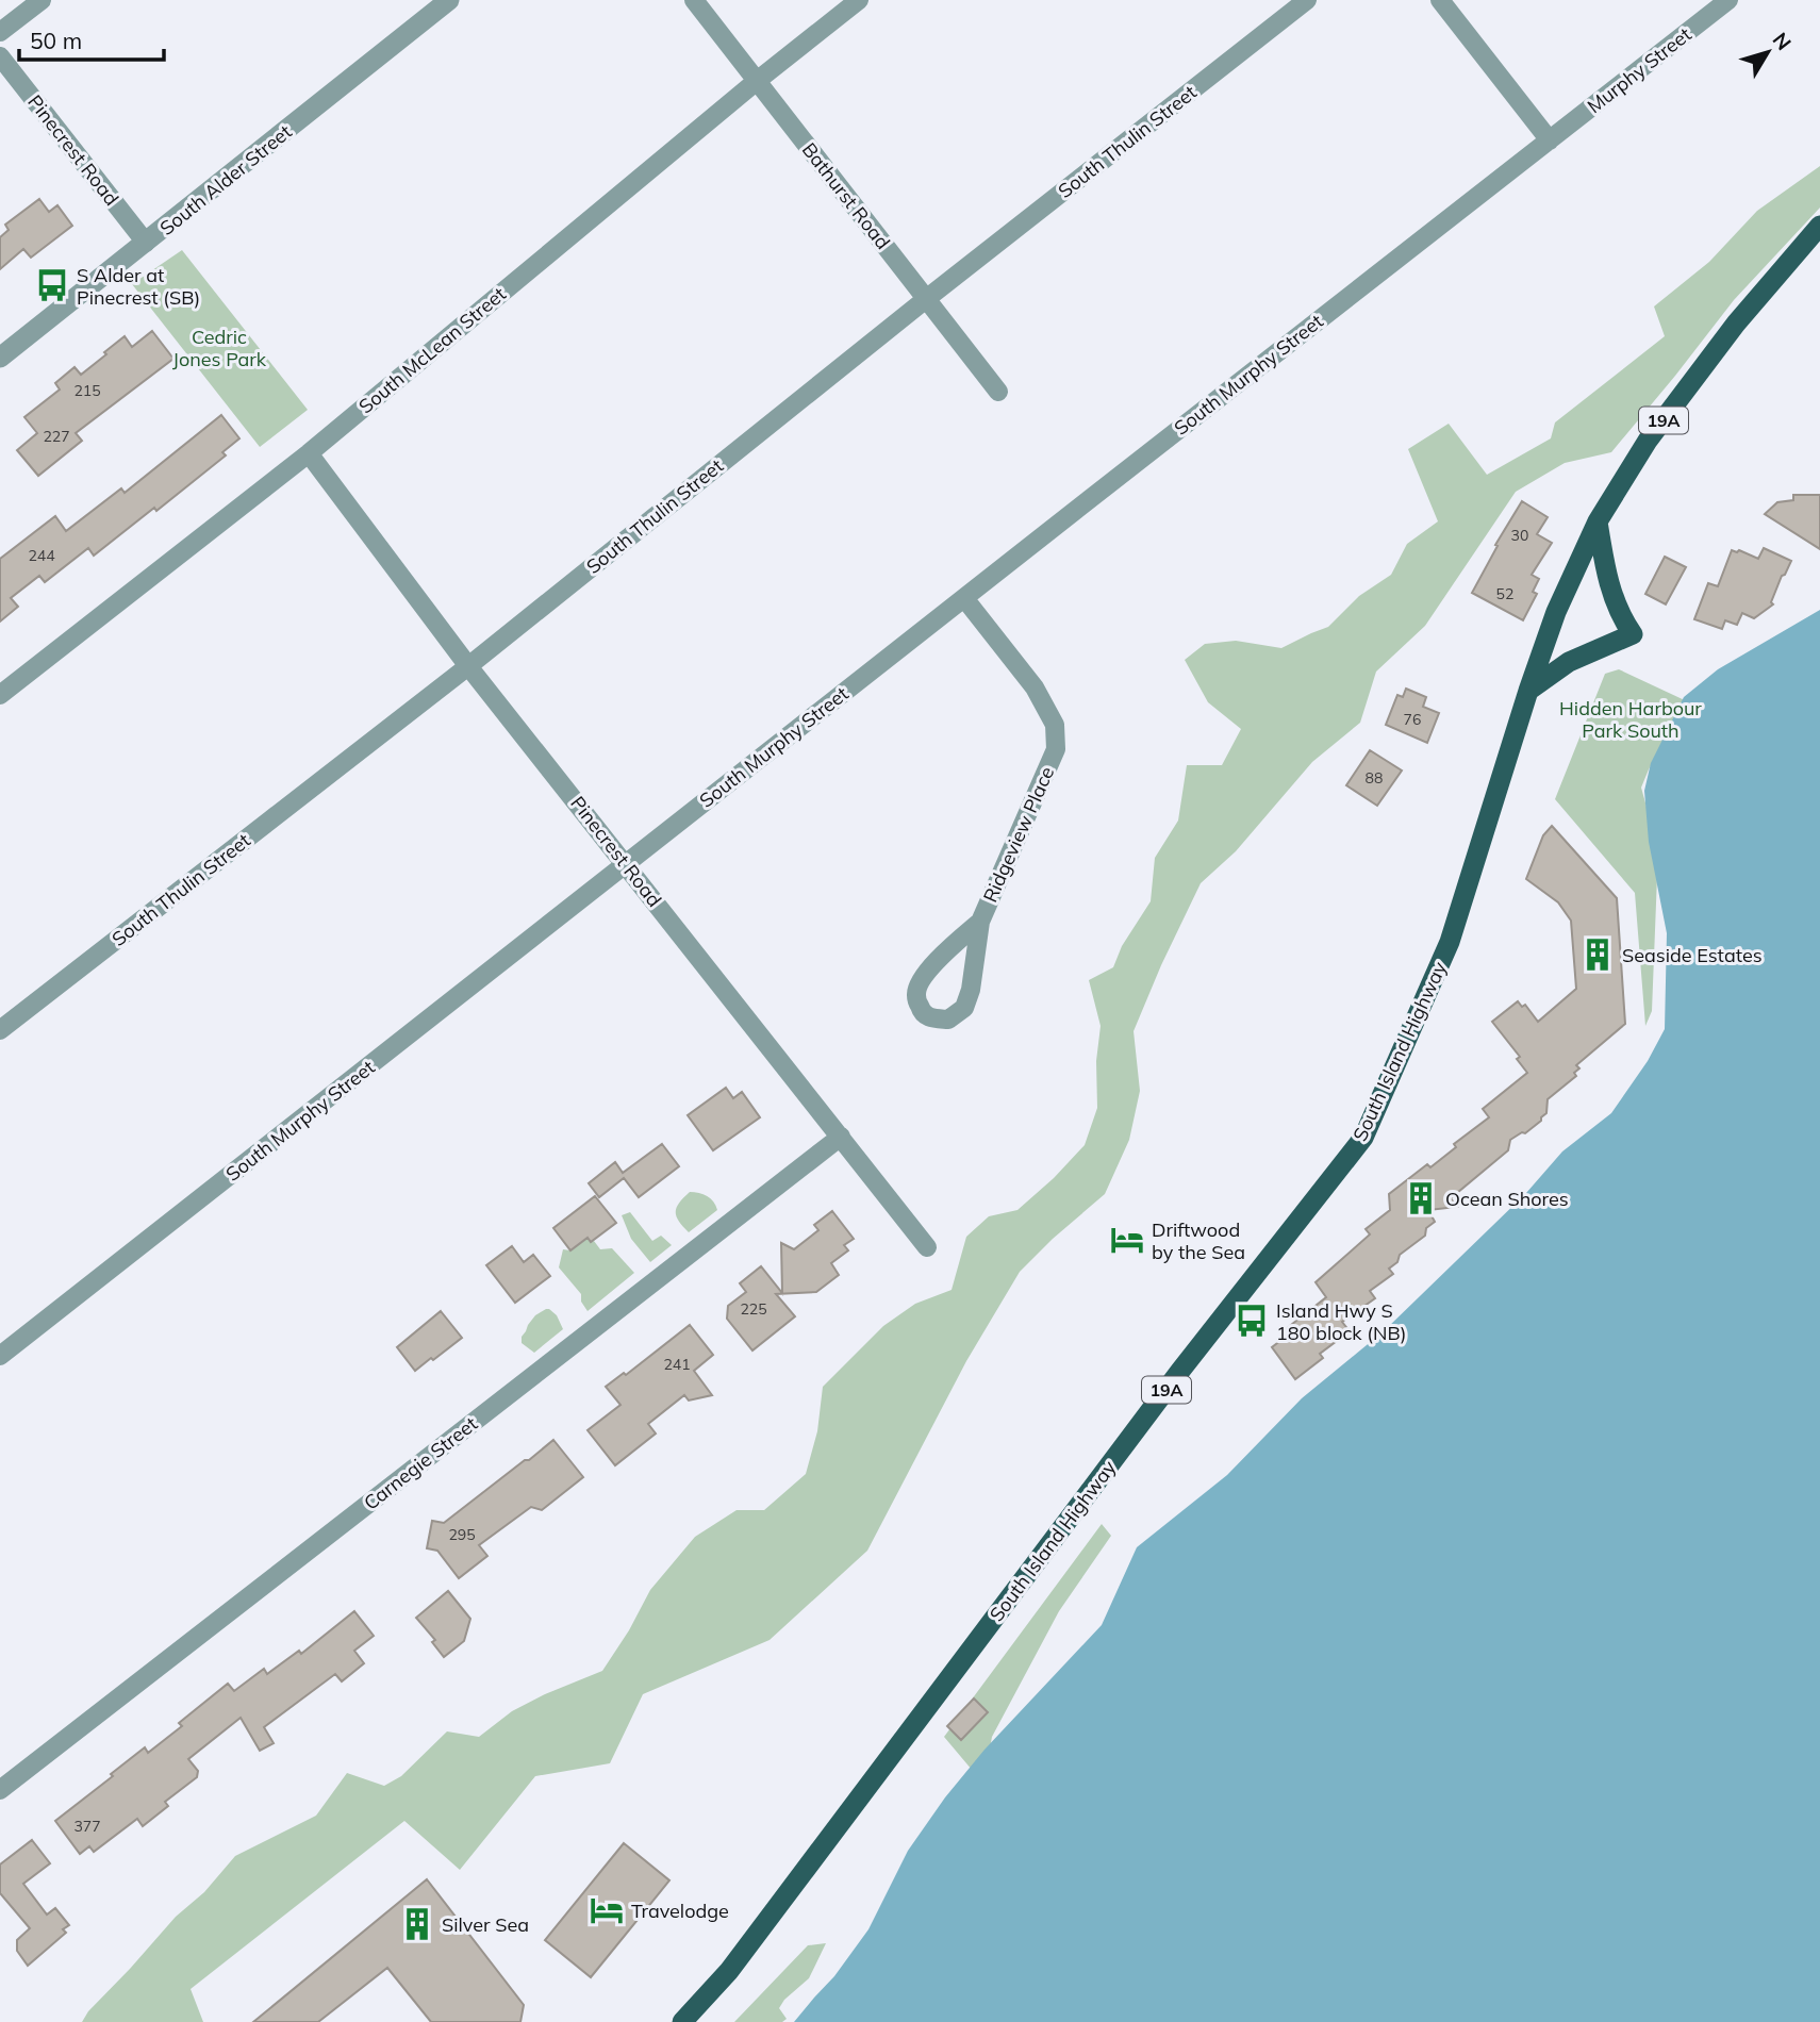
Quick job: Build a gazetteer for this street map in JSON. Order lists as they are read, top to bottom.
{
  "streets": {
    "main road": ["19A", "South Island Highway"],
    "street": [
      "Murphy Street",
      "South Thulin Street",
      "Pinecrest Road",
      "South Alder Street",
      "Bathurst Road",
      "South McLean Street",
      "South Murphy Street",
      "Ridgeview Place",
      "Carnegie Street"
    ]
  },
  "crossings": [
    ["Murphy Street", "South Murphy Street"],
    ["South Thulin Street", "Pinecrest Road"],
    ["South Thulin Street", "Bathurst Road"],
    ["Pinecrest Road", "South Alder Street"],
    ["Pinecrest Road", "South McLean Street"],
    ["Pinecrest Road", "South Murphy Street"],
    ["Pinecrest Road", "Carnegie Street"],
    ["Bathurst Road", "South McLean Street"],
    ["South Murphy Street", "Ridgeview Place"]
  ],
  "parks": ["Cedric Jones Park", "Hidden Harbour Park South"],
  "places": {
    "bus stop": ["S Alder at Pinecrest (SB)", "Island Hwy S 180 block (NB)"],
    "building": ["Seaside Estates", "Ocean Shores", "Silver Sea"],
    "hotel": ["Driftwood by the Sea", "Travelodge"]
  },
  "house_numbers": [
    "215",
    "227",
    "30",
    "244",
    "52",
    "76",
    "88",
    "225",
    "241",
    "295",
    "377"
  ],
  "scale_bar": "50 m",
  "north": "top right"
}
